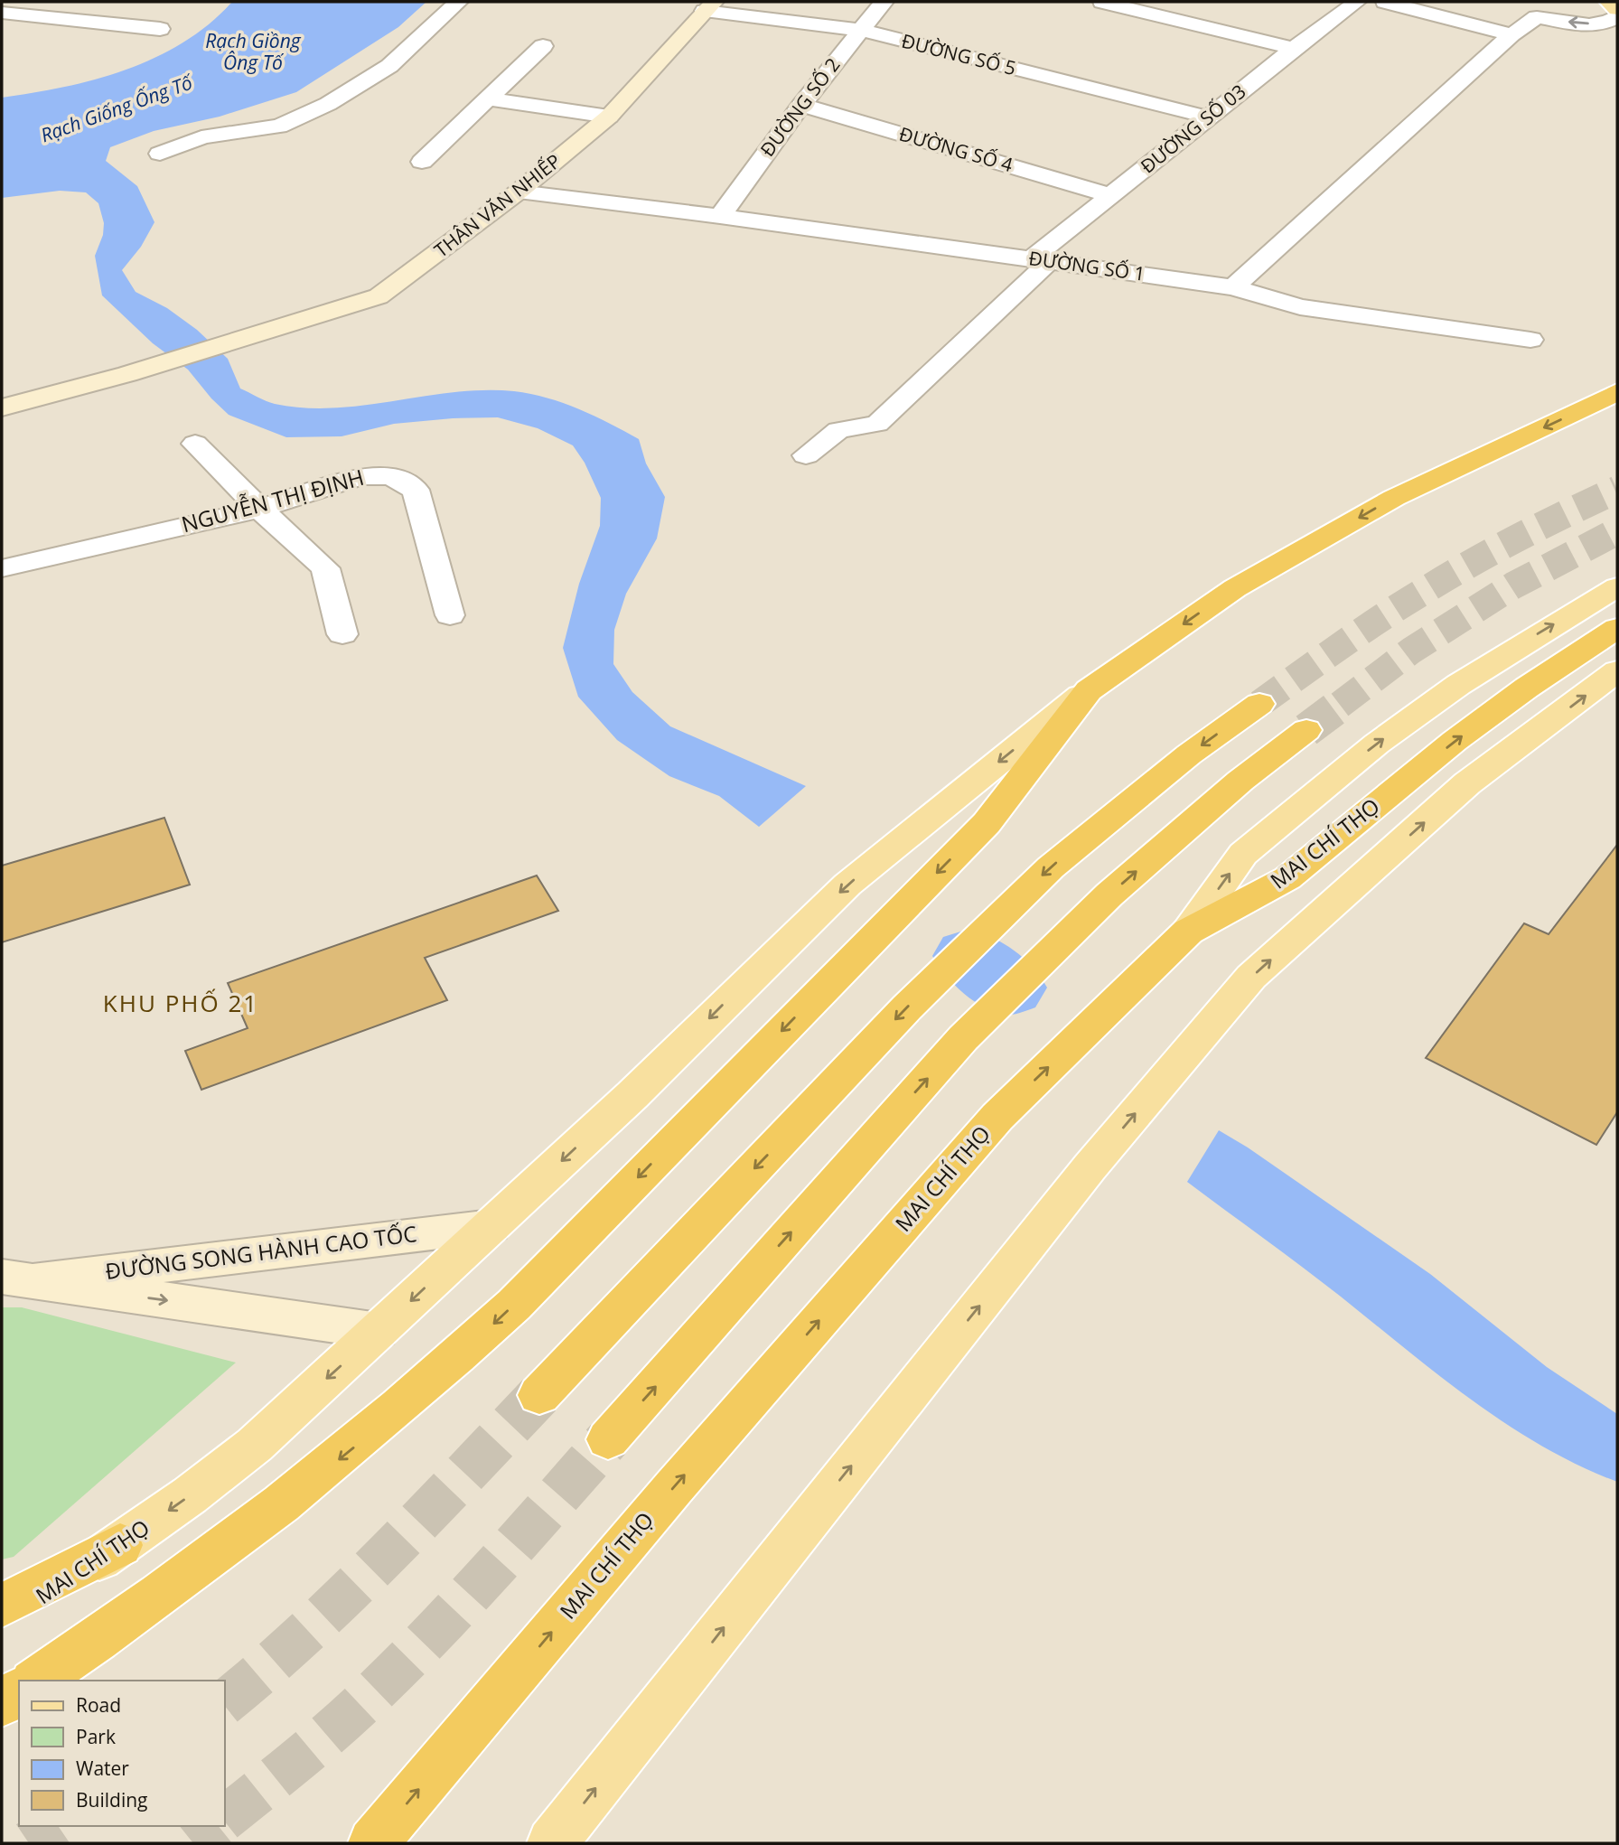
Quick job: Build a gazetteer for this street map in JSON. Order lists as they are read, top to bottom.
{
  "streets": {
    "highway": ["MAI CHÍ THỌ"],
    "street": [
      "ĐƯỜNG SỐ 5",
      "ĐƯỜNG SỐ 2",
      "ĐƯỜNG SỐ 03",
      "ĐƯỜNG SỐ 4",
      "THÂN VĂN NHIẾP",
      "ĐƯỜNG SỐ 1",
      "NGUYỄN THỊ ĐỊNH",
      "ĐƯỜNG SONG HÀNH CAO TỐC"
    ]
  },
  "crossings": [
    ["ĐƯỜNG SỐ 5", "ĐƯỜNG SỐ 2"],
    ["ĐƯỜNG SỐ 5", "ĐƯỜNG SỐ 03"],
    ["ĐƯỜNG SỐ 5", "THÂN VĂN NHIẾP"],
    ["ĐƯỜNG SỐ 2", "ĐƯỜNG SỐ 4"],
    ["ĐƯỜNG SỐ 2", "ĐƯỜNG SỐ 1"],
    ["ĐƯỜNG SỐ 03", "ĐƯỜNG SỐ 4"],
    ["ĐƯỜNG SỐ 03", "ĐƯỜNG SỐ 1"],
    ["THÂN VĂN NHIẾP", "ĐƯỜNG SỐ 1"],
    ["MAI CHÍ THỌ", "ĐƯỜNG SONG HÀNH CAO TỐC"]
  ],
  "districts": ["KHU PHỐ 21"],
  "water": ["Rạch Giồng Ông Tố", "Rạch Giống Ống Tố"],
  "legend": [
    "Road",
    "Park",
    "Water",
    "Building"
  ]
}
